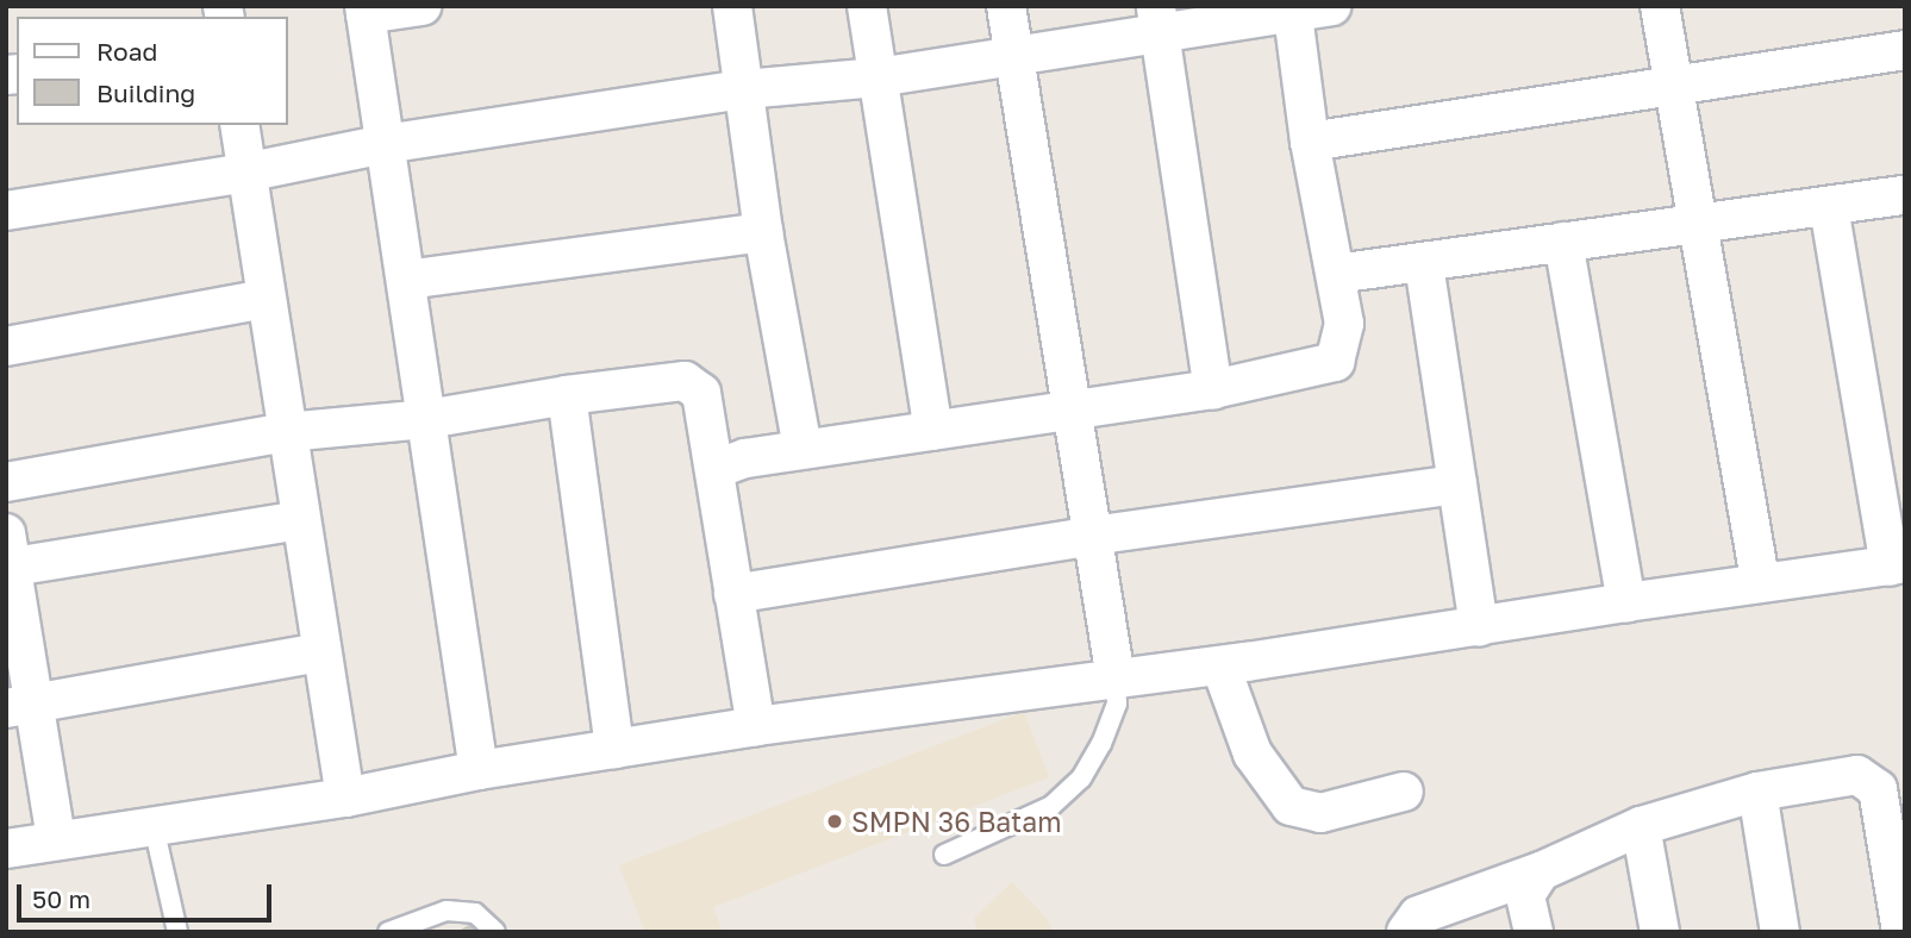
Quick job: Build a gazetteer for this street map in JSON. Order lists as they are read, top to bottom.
{
  "places": ["SMPN 36 Batam"],
  "legend": ["Road", "Building"],
  "scale_bar": "50 m"
}
